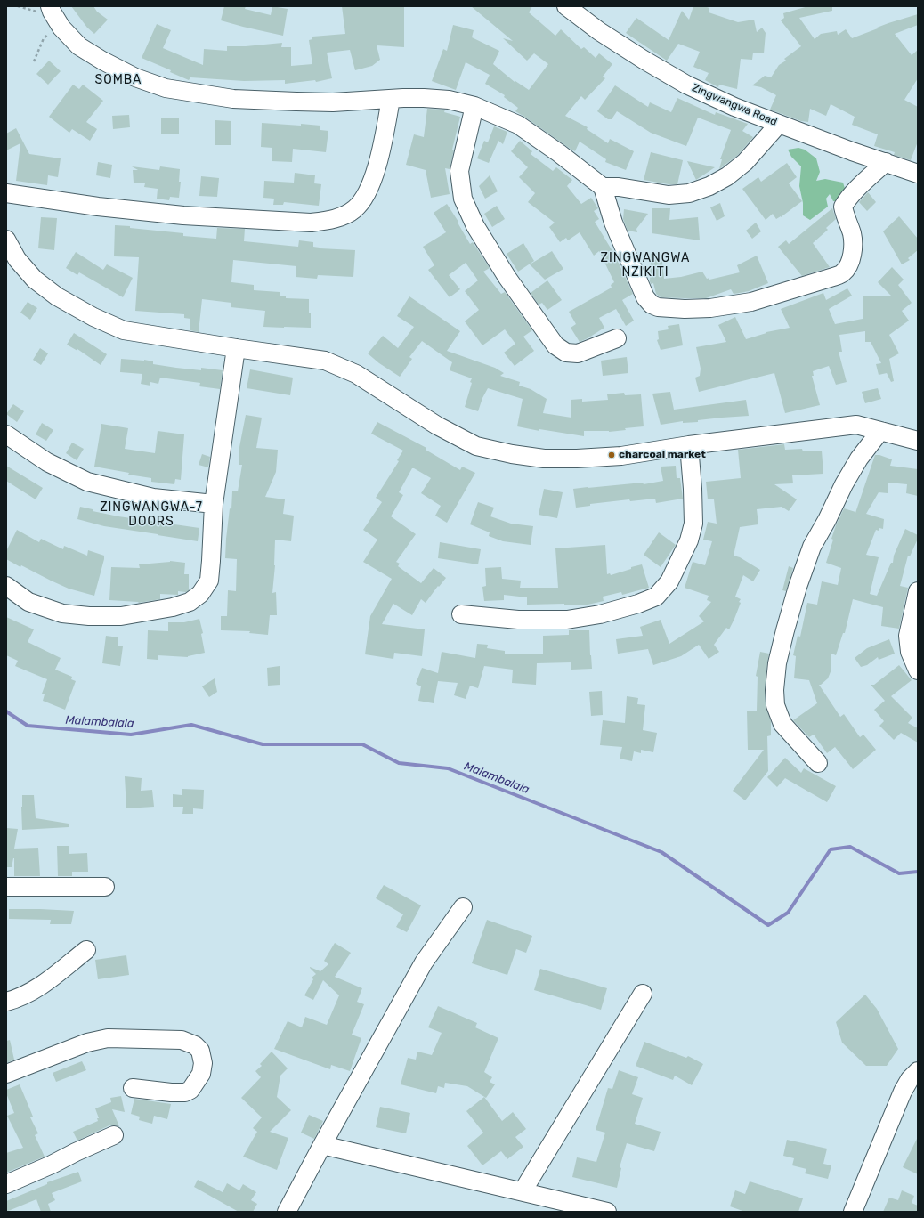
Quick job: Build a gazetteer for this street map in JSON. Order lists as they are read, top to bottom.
{
  "streets": {
    "street": ["Zingwangwa Road"]
  },
  "districts": ["SOMBA", "ZINGWANGWA NZIKITI", "ZINGWANGWA-7 DOORS"],
  "water": ["Malambalala"],
  "places": ["charcoal market"]
}
